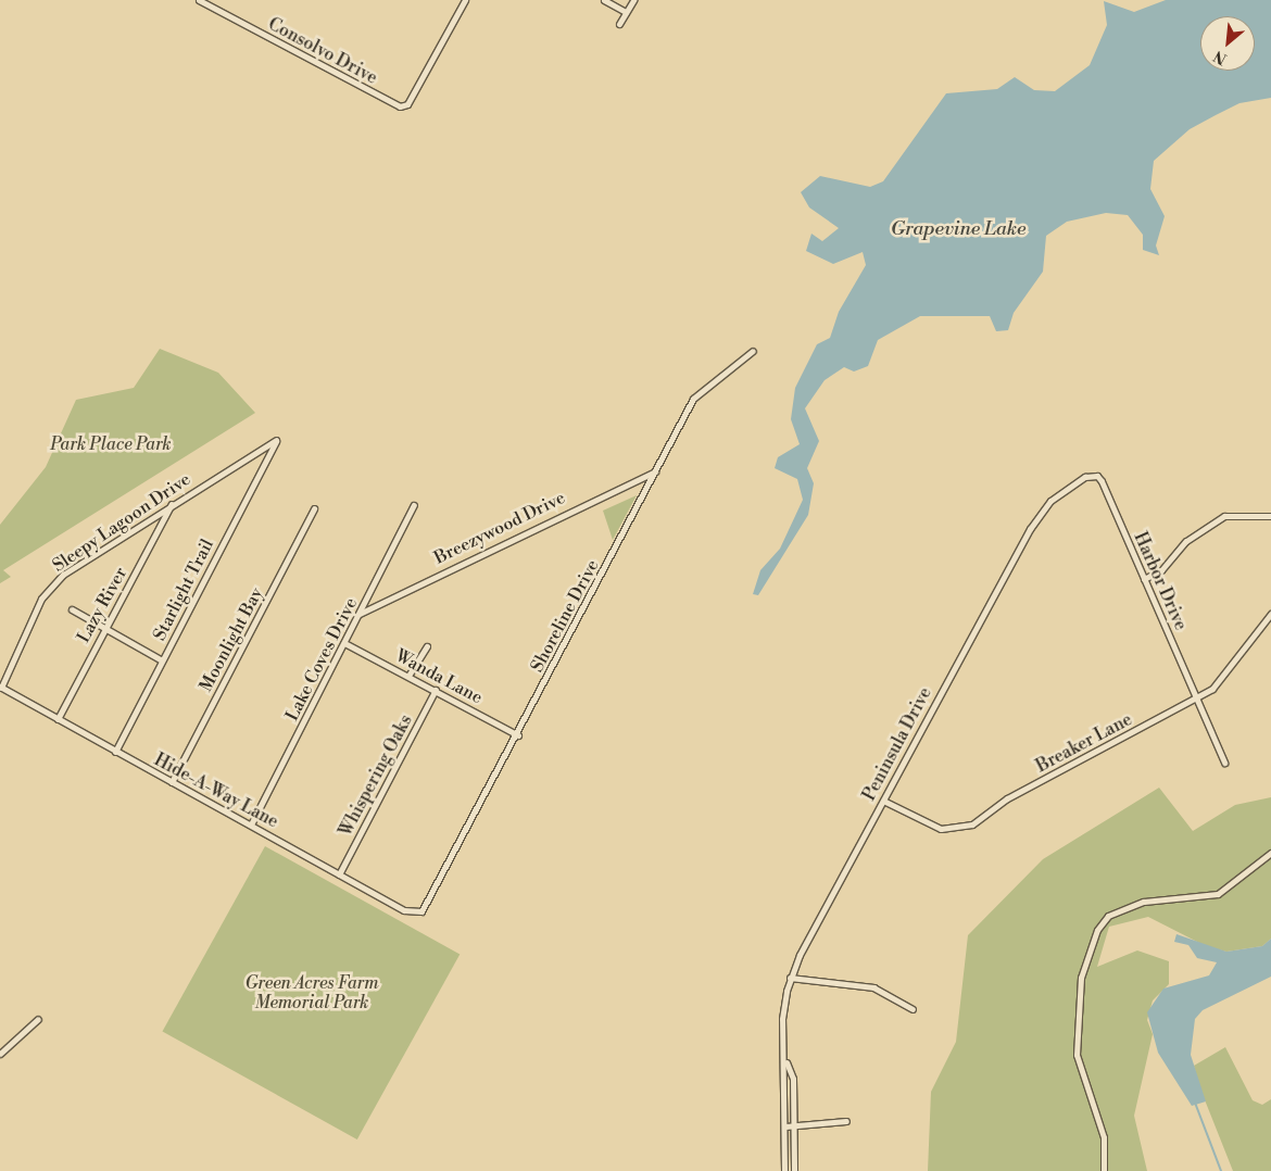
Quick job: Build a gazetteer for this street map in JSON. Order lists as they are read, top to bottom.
{
  "streets": {
    "street": [
      "Consolvo Drive",
      "Sleepy Lagoon Drive",
      "Breezywood Drive",
      "Harbor Drive",
      "Starlight Trail",
      "Lazy River",
      "Shoreline Drive",
      "Moonlight Bay",
      "Lake Coves Drive",
      "Wanda Lane",
      "Breaker Lane",
      "Peninsula Drive",
      "Whispering Oaks",
      "Hide-A-Way Lane"
    ]
  },
  "crossings": [
    ["Sleepy Lagoon Drive", "Starlight Trail"],
    ["Sleepy Lagoon Drive", "Lazy River"],
    ["Sleepy Lagoon Drive", "Hide-A-Way Lane"],
    ["Breezywood Drive", "Shoreline Drive"],
    ["Breezywood Drive", "Lake Coves Drive"],
    ["Harbor Drive", "Breaker Lane"],
    ["Harbor Drive", "Peninsula Drive"],
    ["Starlight Trail", "Hide-A-Way Lane"],
    ["Lazy River", "Hide-A-Way Lane"],
    ["Shoreline Drive", "Wanda Lane"],
    ["Shoreline Drive", "Hide-A-Way Lane"],
    ["Moonlight Bay", "Hide-A-Way Lane"],
    ["Lake Coves Drive", "Wanda Lane"],
    ["Lake Coves Drive", "Hide-A-Way Lane"],
    ["Wanda Lane", "Whispering Oaks"],
    ["Breaker Lane", "Peninsula Drive"],
    ["Whispering Oaks", "Hide-A-Way Lane"]
  ],
  "water": ["Grapevine Lake"],
  "parks": ["Park Place Park", "Green Acres Farm Memorial Park"],
  "north": "bottom left"
}
